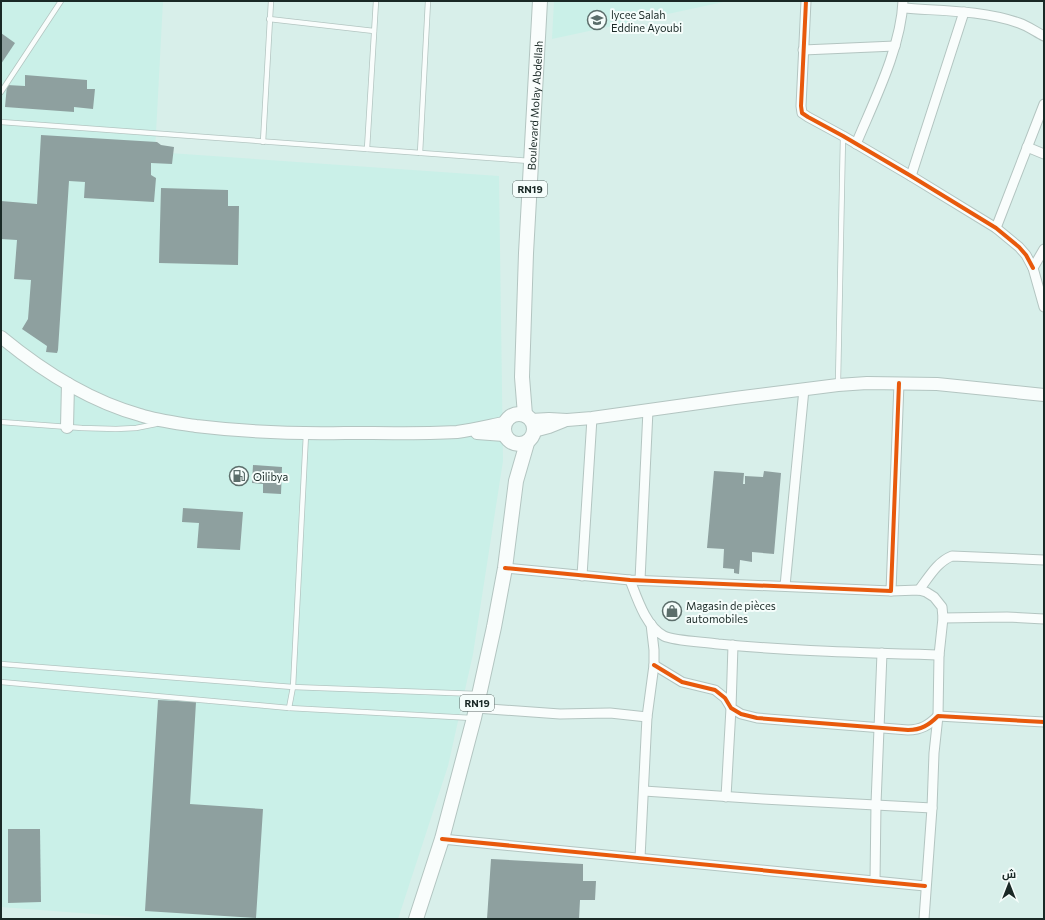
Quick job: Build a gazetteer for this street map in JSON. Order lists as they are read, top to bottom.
{
  "streets": {
    "main road": ["Boulevard Molay Abdellah", "RN19"]
  },
  "crossings": [
    ["Boulevard Molay Abdellah", "RN19"]
  ],
  "places": {
    "school or university": ["lycee Salah Eddine Ayoubi"],
    "fuel station": ["Oilibya"],
    "shop": ["Magasin de pièces automobiles"]
  },
  "north": "top"
}
